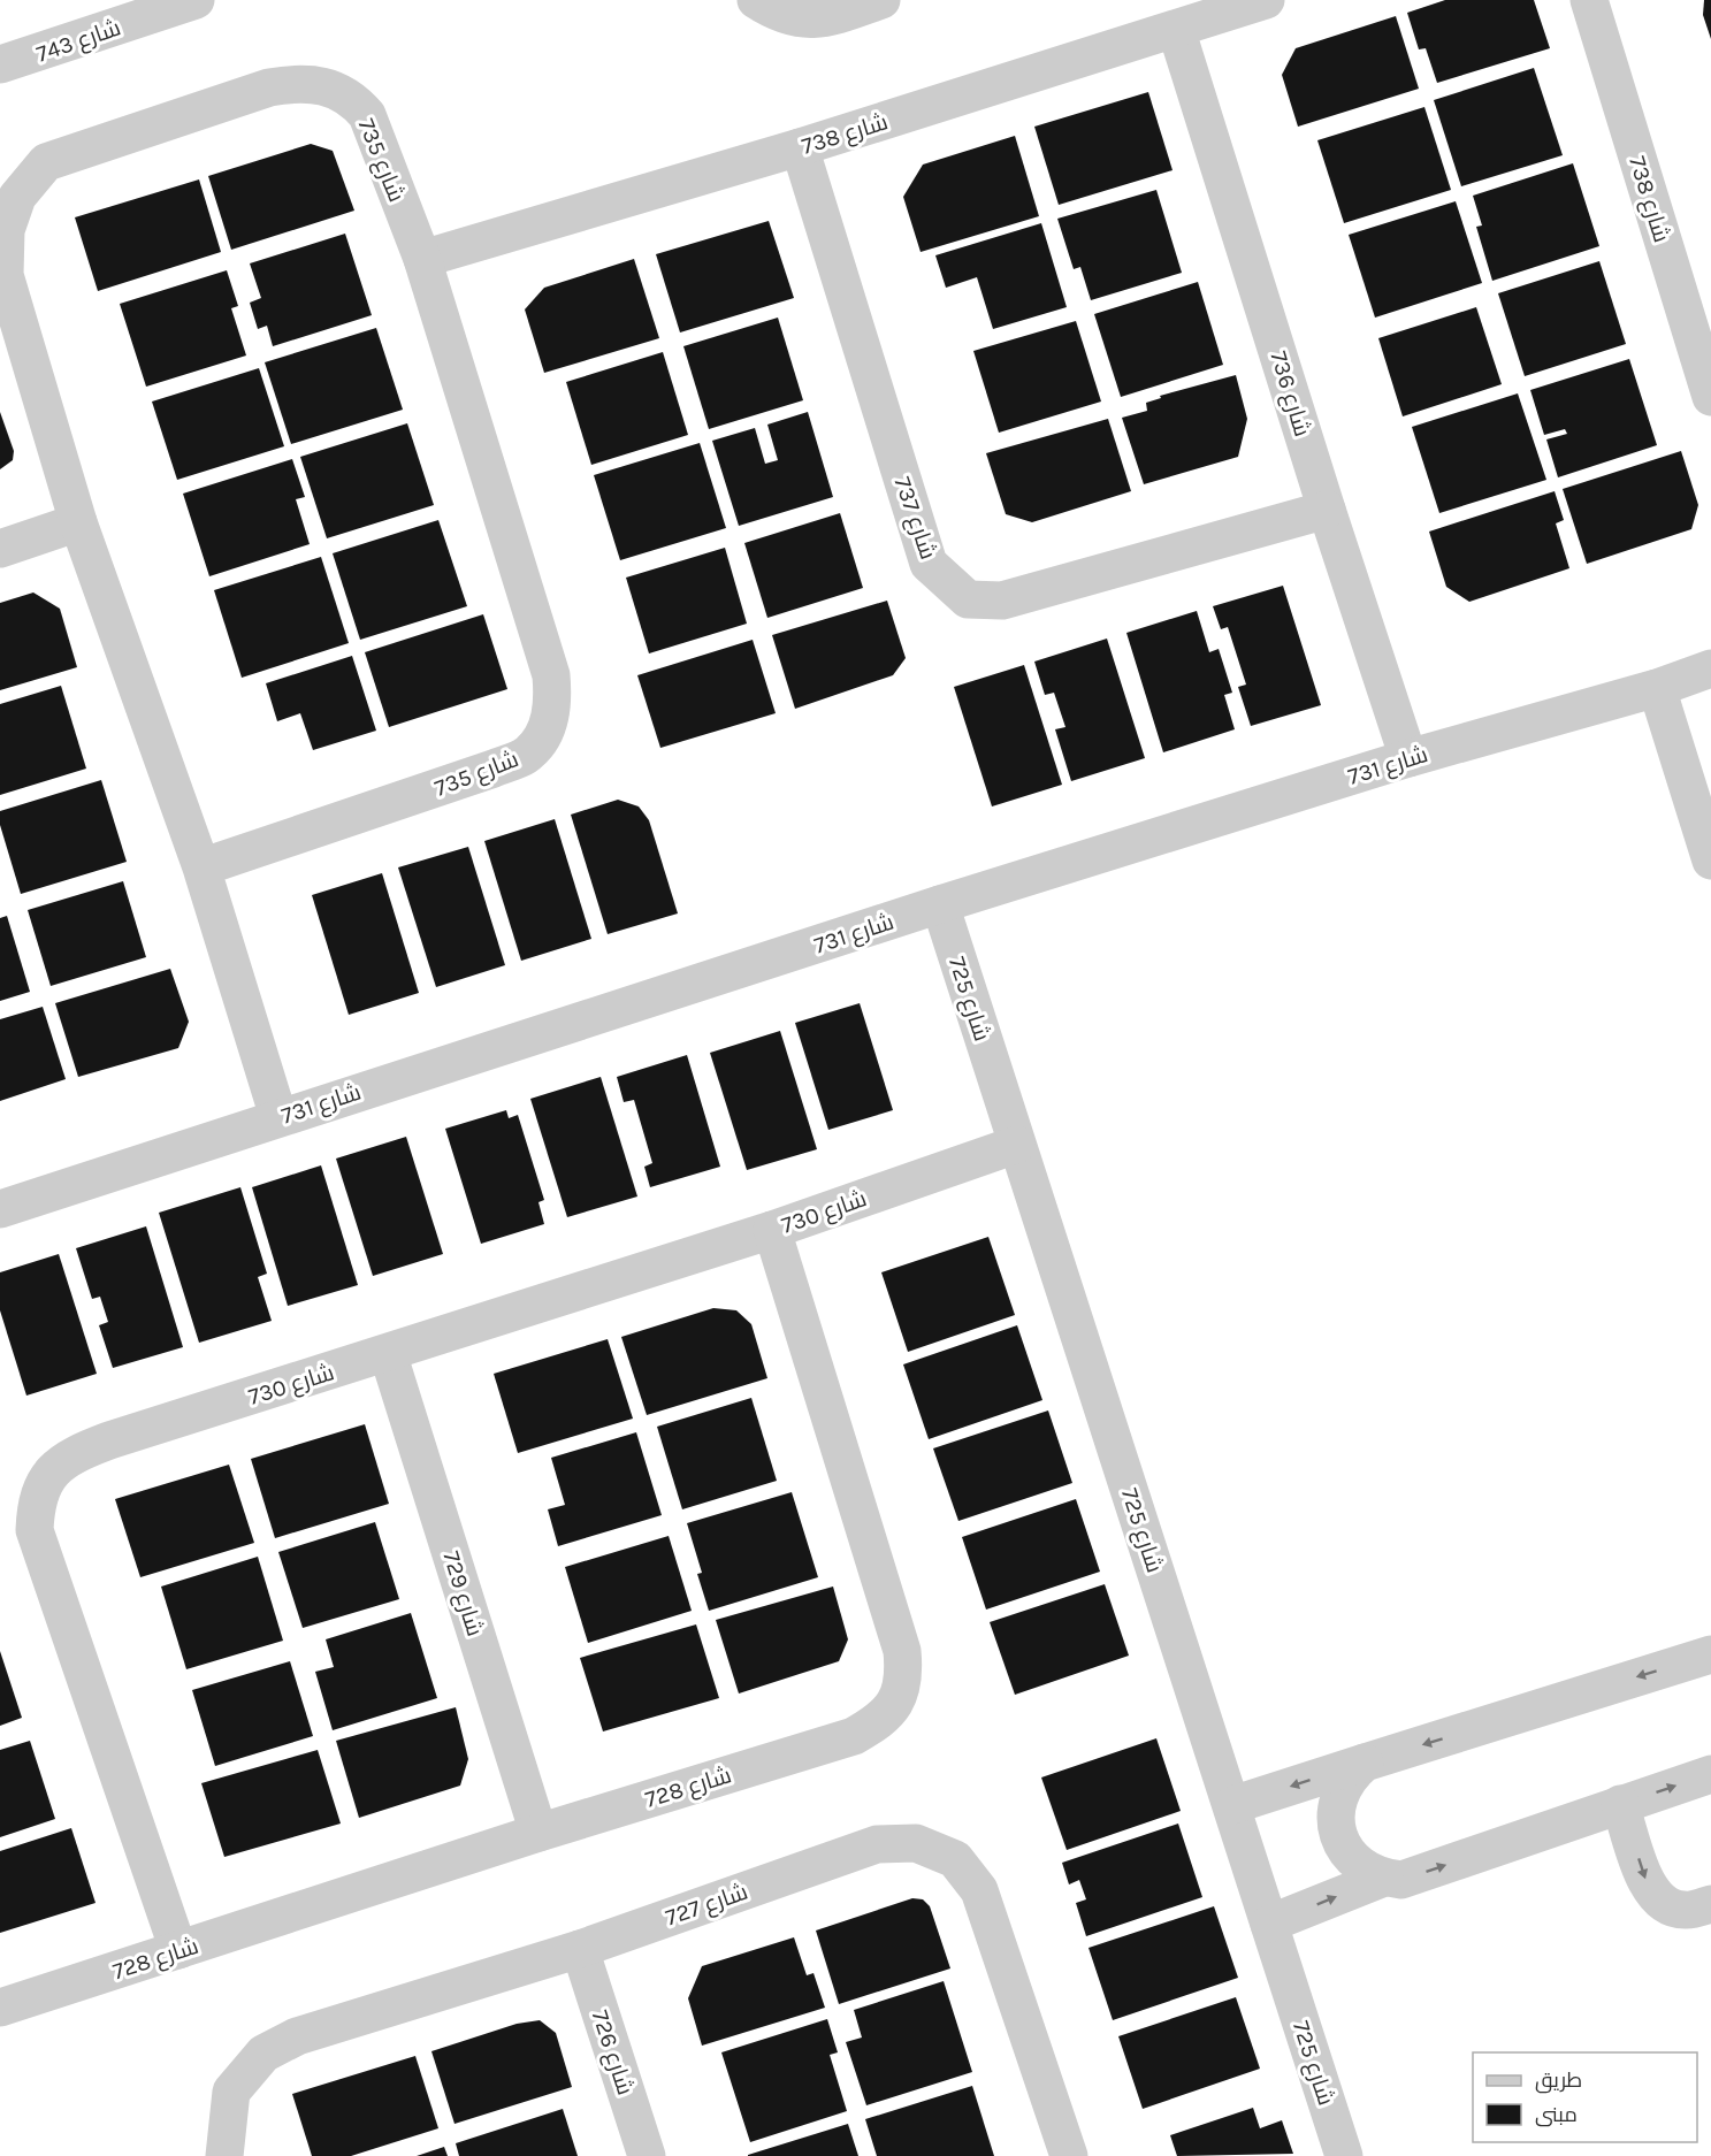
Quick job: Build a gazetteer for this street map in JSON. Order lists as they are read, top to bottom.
{
  "streets": {
    "street": [
      "شارع 743",
      "شارع 738",
      "شارع 735",
      "شارع 736",
      "شارع 737",
      "شارع 731",
      "شارع 725",
      "شارع 730",
      "شارع 729",
      "شارع 728",
      "شارع 727",
      "شارع 726"
    ]
  },
  "crossings": [
    ["شارع 738", "شارع 735"],
    ["شارع 738", "شارع 736"],
    ["شارع 738", "شارع 737"],
    ["شارع 735", "شارع 731"],
    ["شارع 736", "شارع 737"],
    ["شارع 736", "شارع 731"],
    ["شارع 731", "شارع 725"],
    ["شارع 725", "شارع 730"],
    ["شارع 730", "شارع 729"],
    ["شارع 730", "شارع 728"],
    ["شارع 729", "شارع 728"],
    ["شارع 727", "شارع 726"]
  ],
  "legend": ["طريق", "مبنى"]
}
